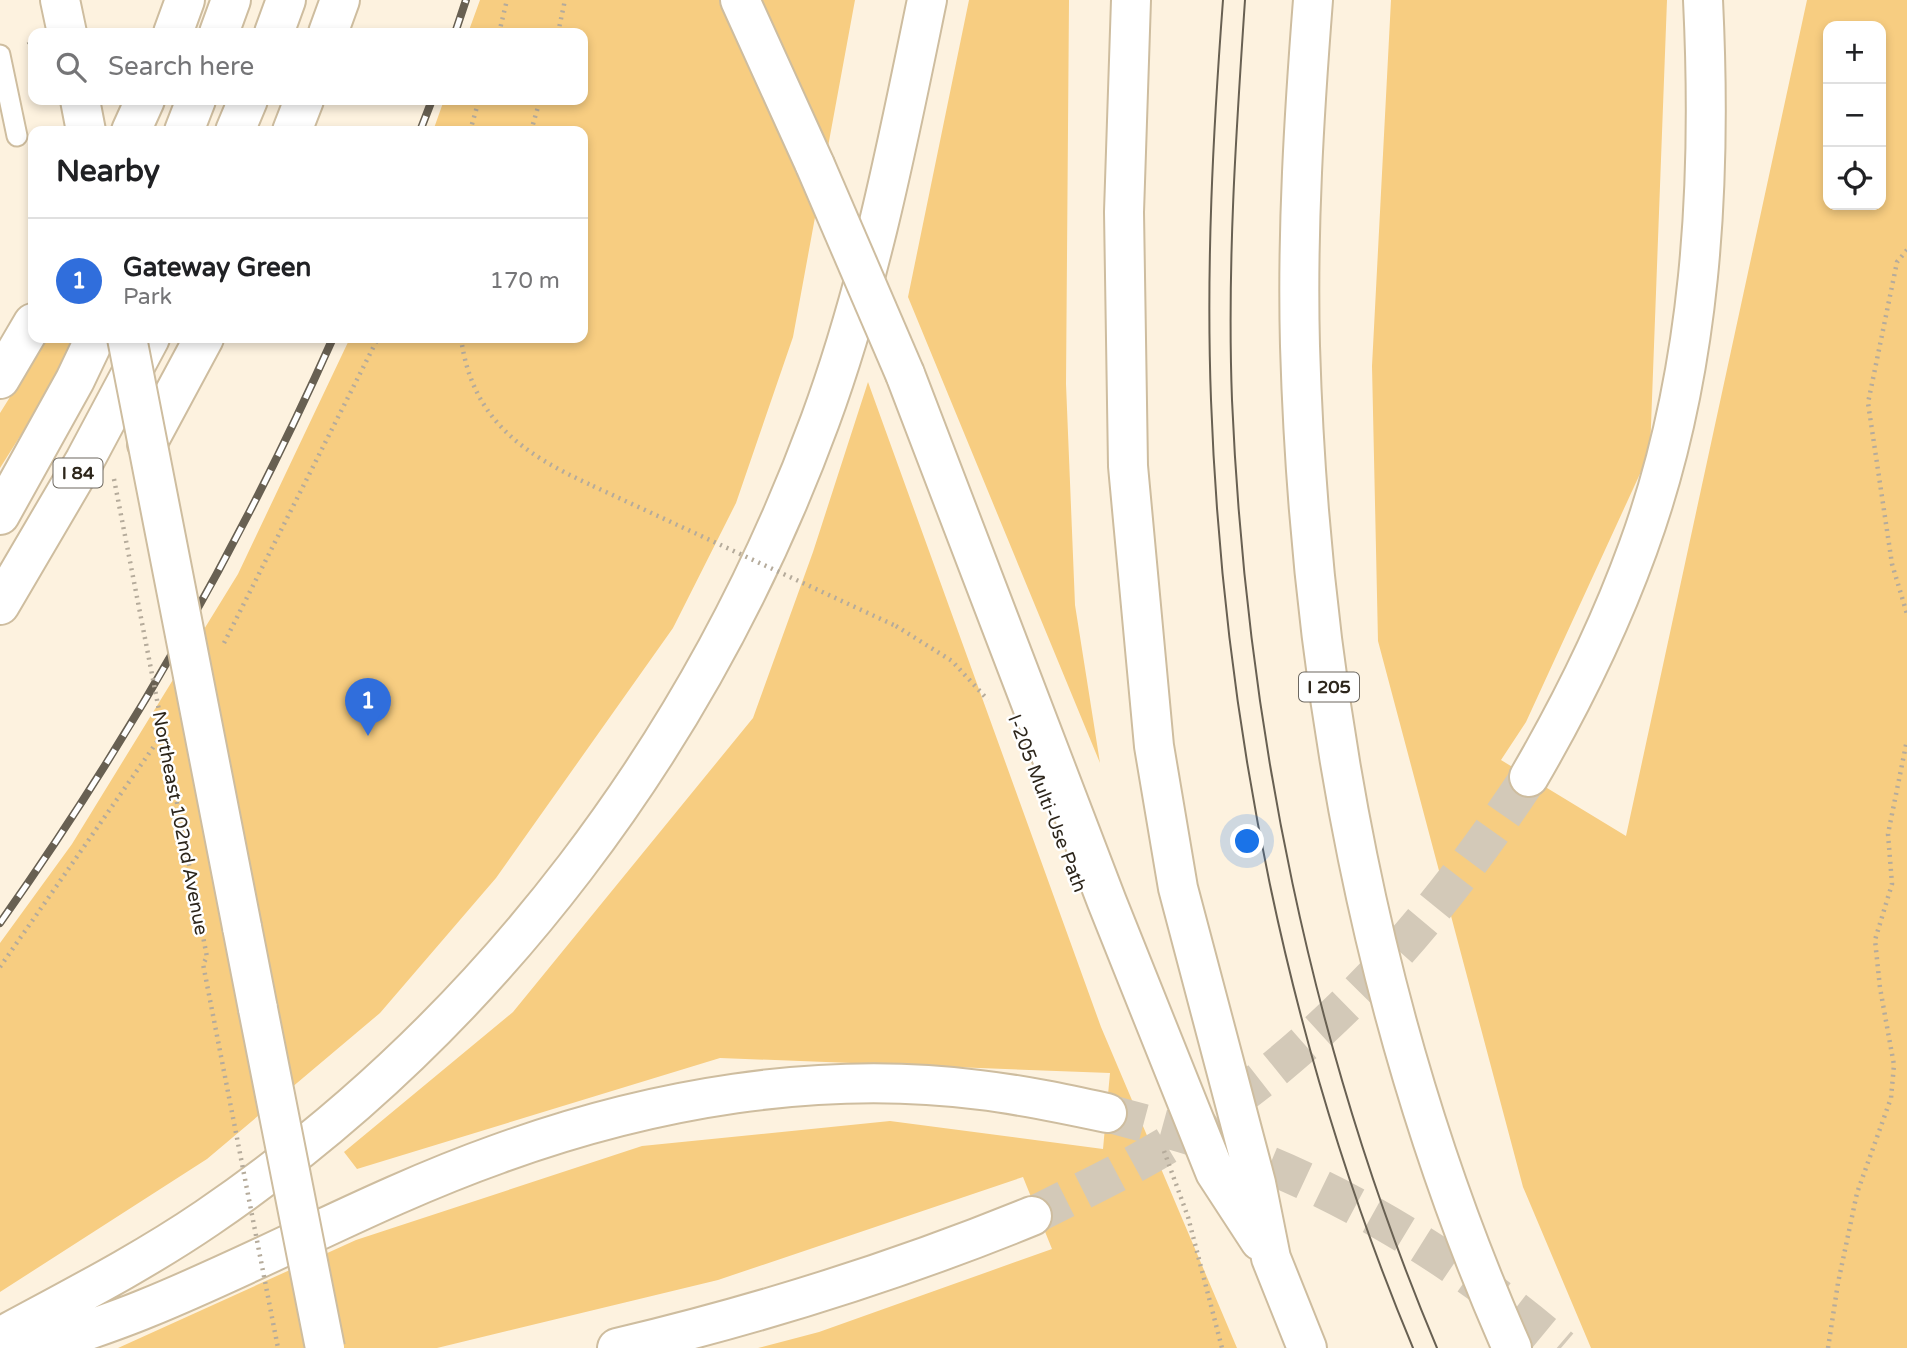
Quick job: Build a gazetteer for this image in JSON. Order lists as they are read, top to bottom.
{
  "streets": {
    "main road": ["I 84", "I 205", "Northeast 102nd Avenue"],
    "path": ["I-205 Multi-Use Path"]
  },
  "page": {
    "map_buttons": ["+", "−"],
    "search": "Search here",
    "heading": "Nearby",
    "list": [
      {
        "mark": "1",
        "name": "Gateway Green",
        "note": "Park",
        "value": "170 m"
      }
    ],
    "pins": "1"
  }
}
